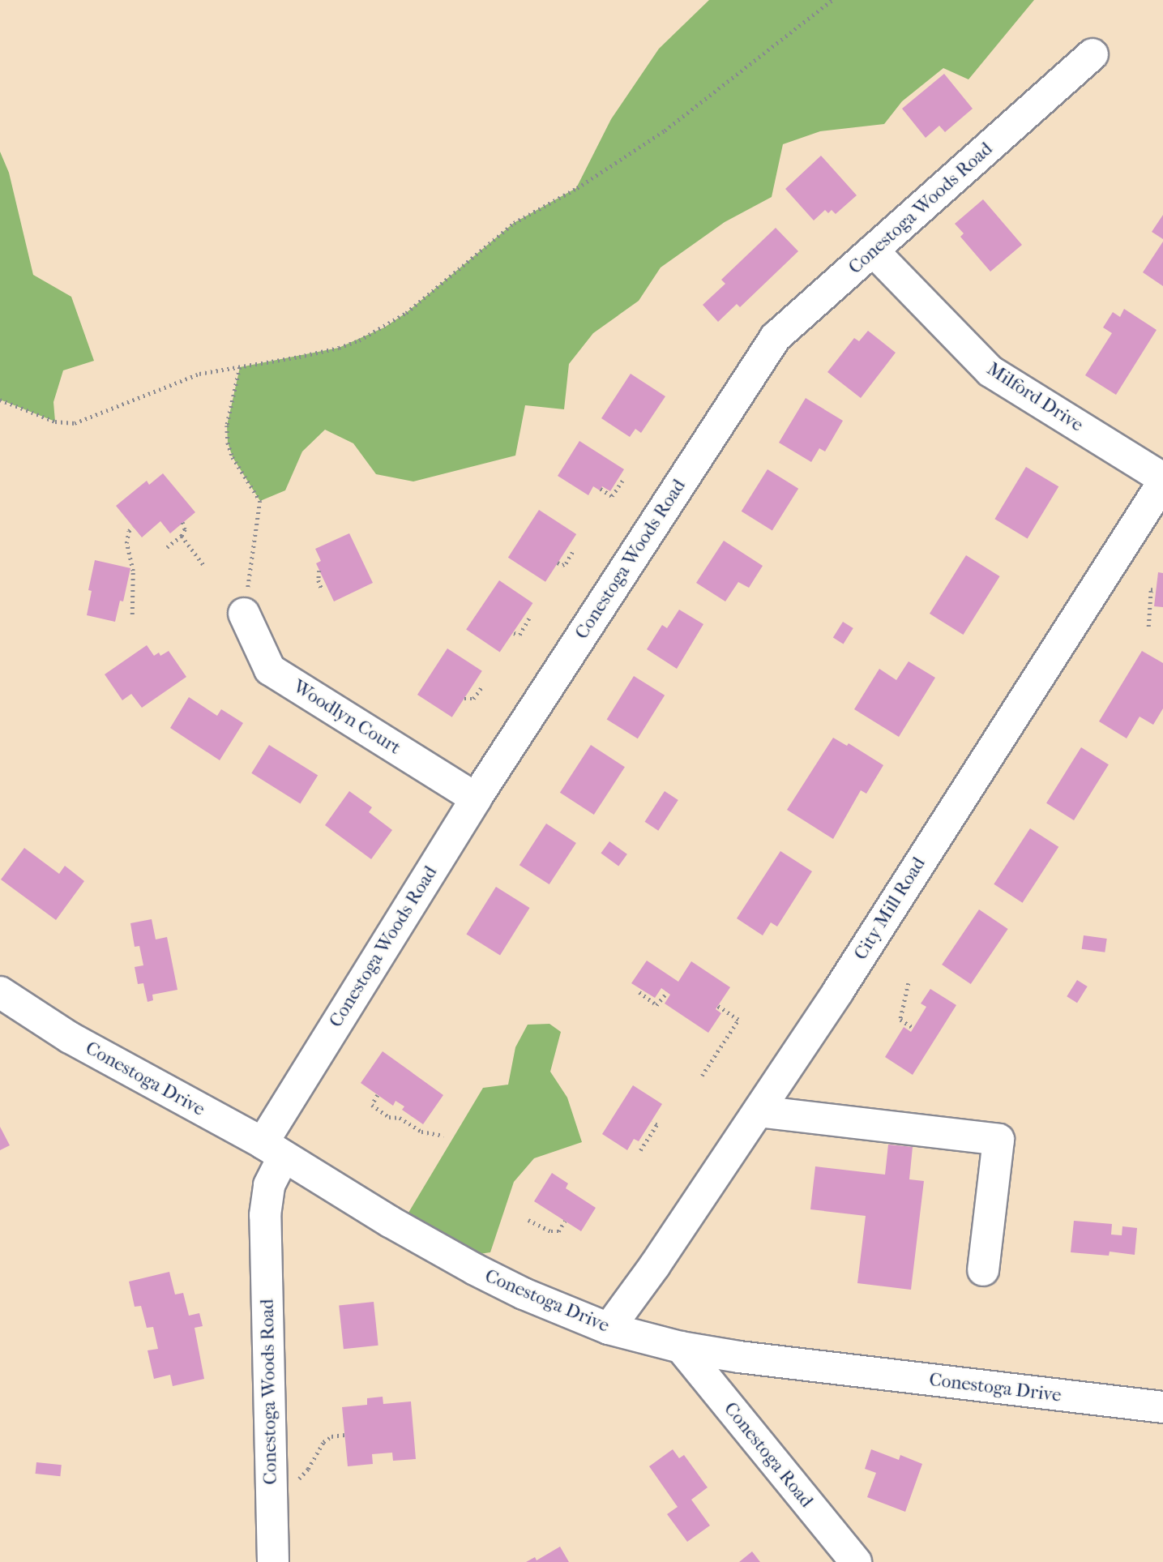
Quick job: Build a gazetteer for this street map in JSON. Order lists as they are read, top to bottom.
{
  "streets": {
    "street": [
      "Conestoga Woods Road",
      "Milford Drive",
      "Woodlyn Court",
      "City Mill Road",
      "Conestoga Drive",
      "Conestoga Road"
    ]
  },
  "crossings": [
    ["Conestoga Woods Road", "Milford Drive"],
    ["Conestoga Woods Road", "Woodlyn Court"],
    ["Conestoga Woods Road", "Conestoga Drive"],
    ["Milford Drive", "City Mill Road"],
    ["City Mill Road", "Conestoga Drive"],
    ["Conestoga Drive", "Conestoga Road"]
  ]
}
